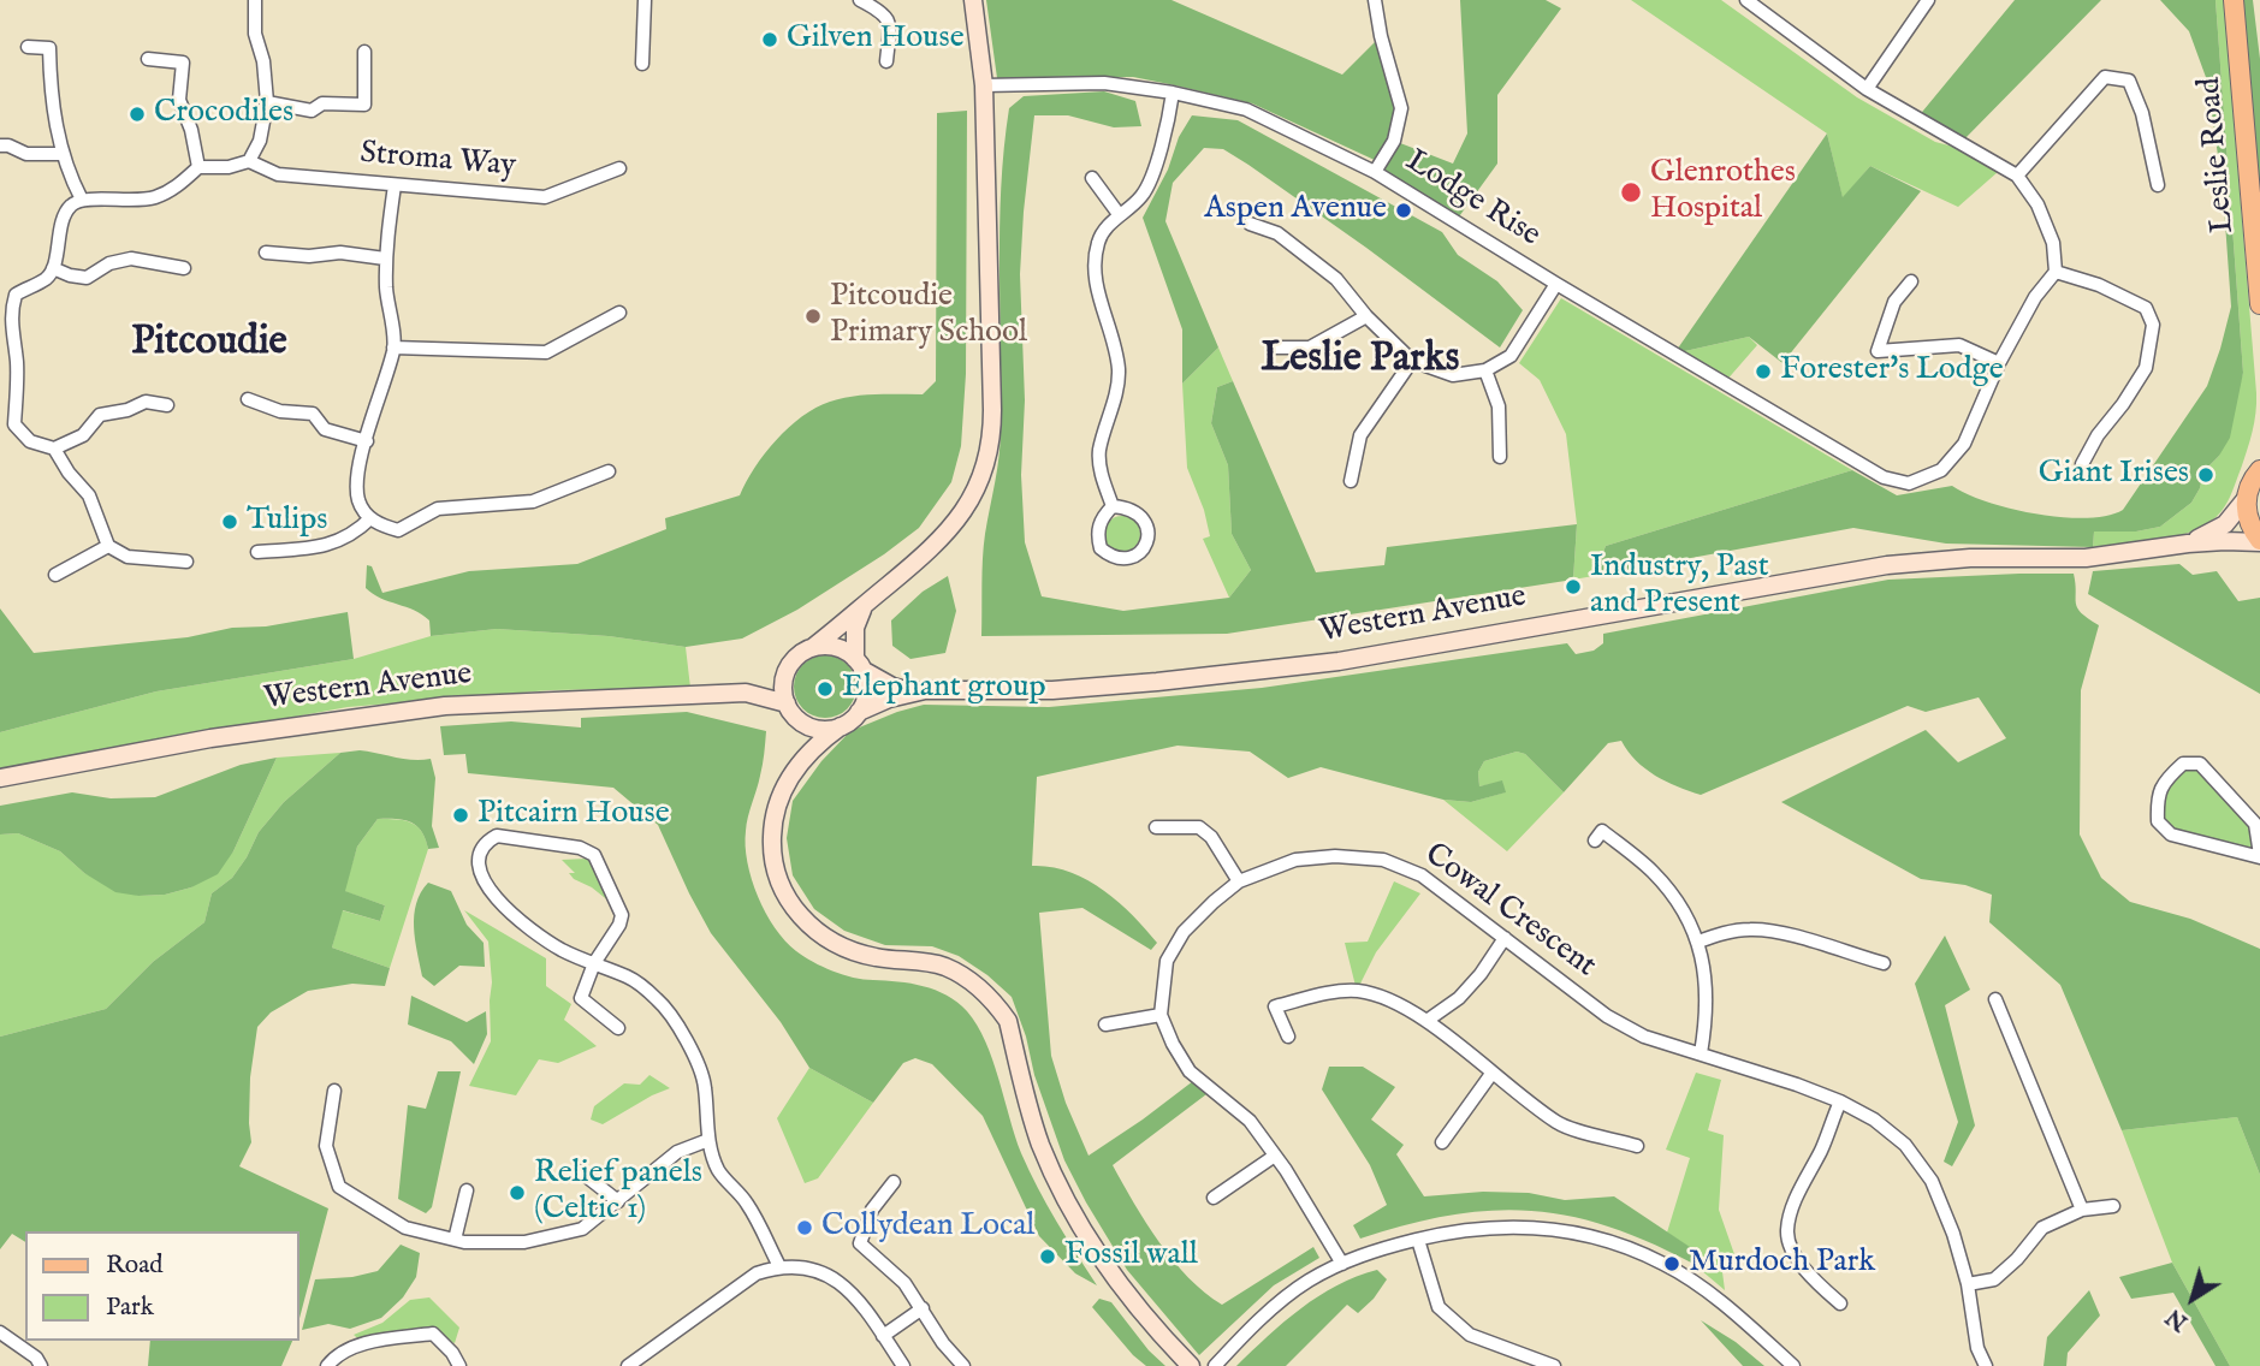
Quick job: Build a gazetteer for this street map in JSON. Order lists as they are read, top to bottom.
{
  "streets": {
    "main road": ["Leslie Road", "Western Avenue"],
    "street": ["Stroma Way", "Lodge Rise", "Cowal Crescent"]
  },
  "districts": ["Pitcoudie", "Leslie Parks"],
  "places": [
    "Gilven House",
    "Crocodiles",
    "Glenrothes Hospital",
    "Aspen Avenue",
    "Pitcoudie Primary School",
    "Forester's Lodge",
    "Giant Irises",
    "Tulips",
    "Industry, Past and Present",
    "Elephant group",
    "Pitcairn House",
    "Relief panels (Celtic 1)",
    "Collydean Local",
    "Fossil wall",
    "Murdoch Park"
  ],
  "legend": ["Road", "Park"],
  "north": "bottom left"
}
